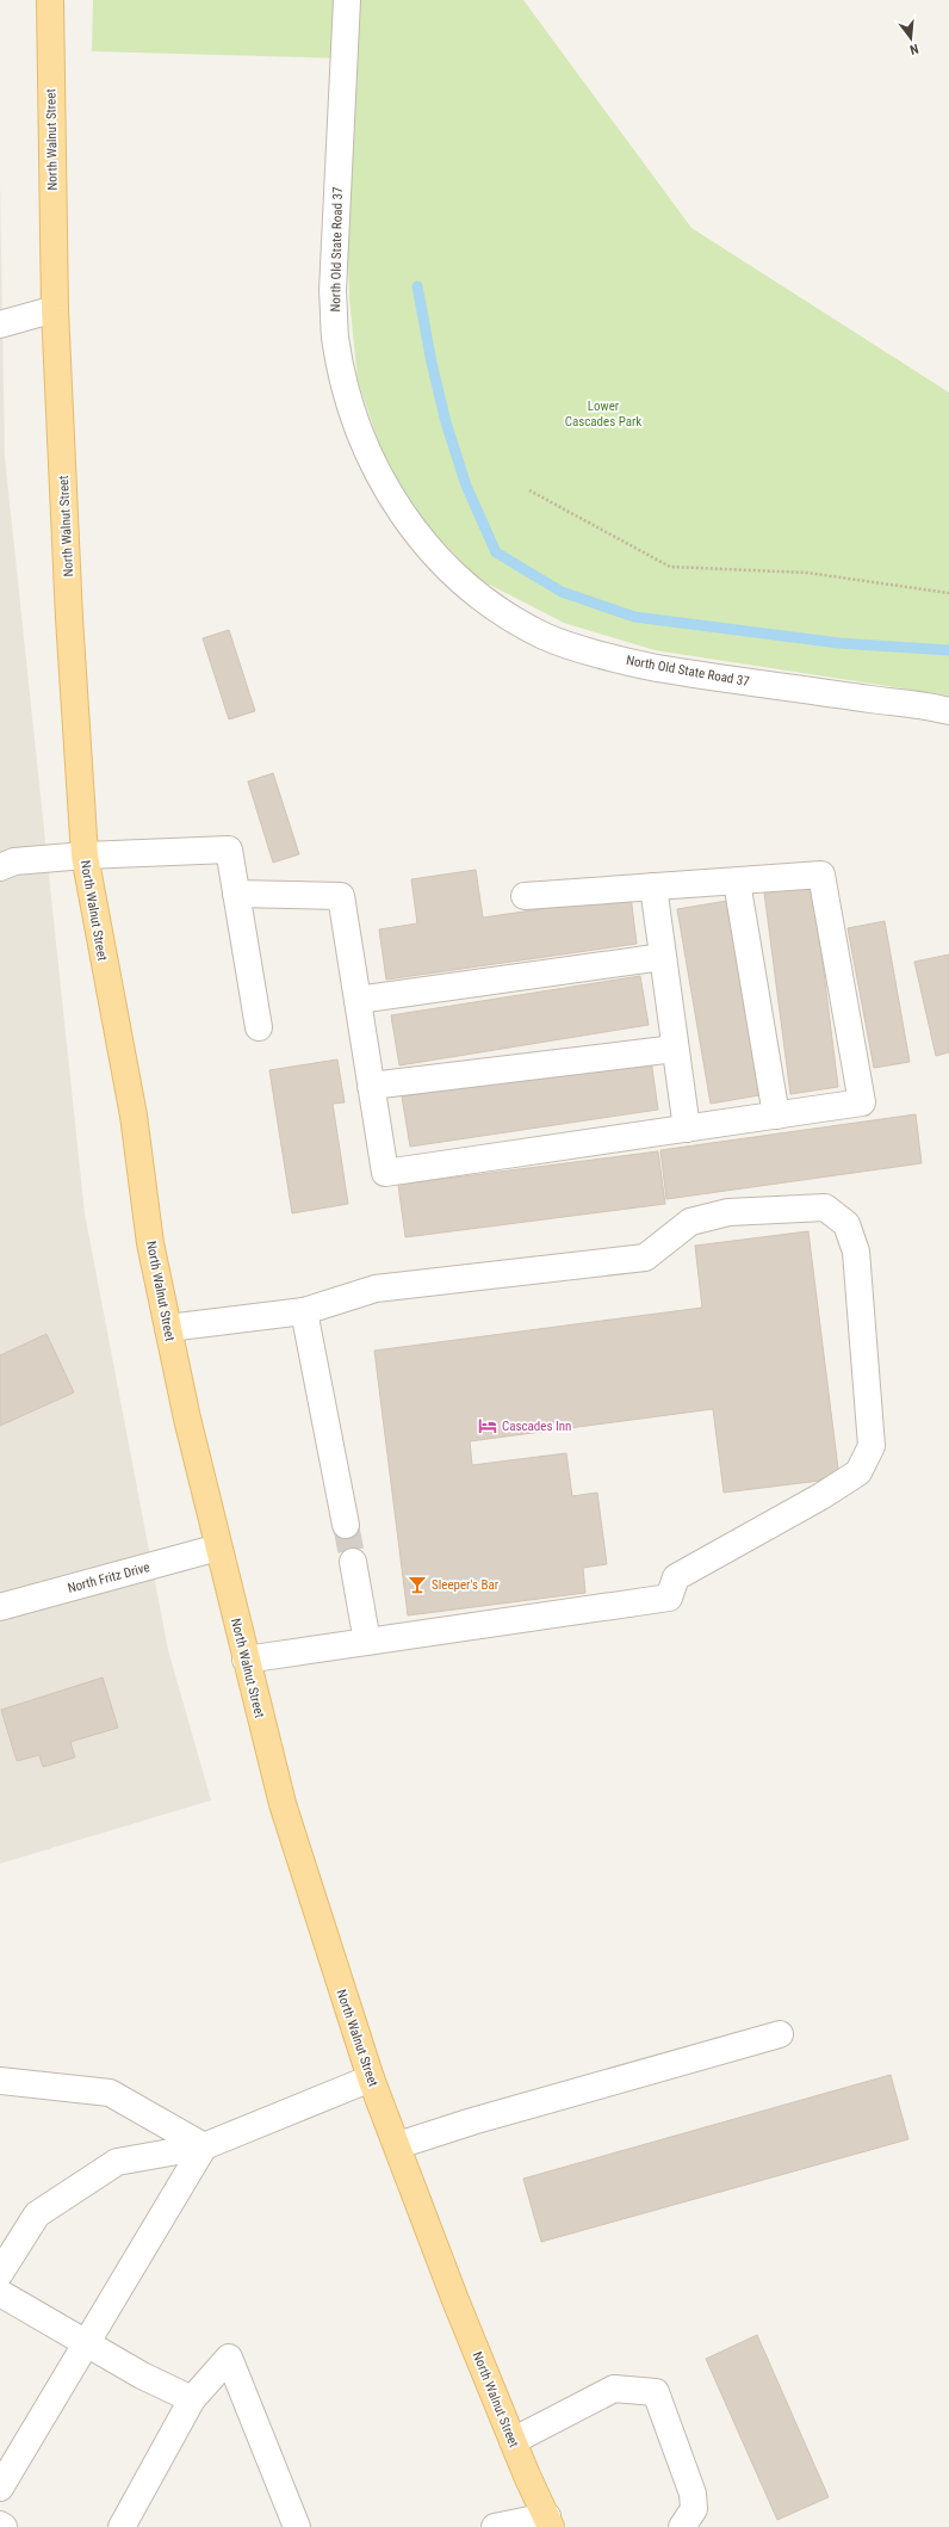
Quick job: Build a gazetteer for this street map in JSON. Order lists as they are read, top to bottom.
{
  "streets": {
    "main road": ["North Walnut Street"],
    "street": ["North Old State Road 37", "North Fritz Drive"]
  },
  "crossings": [
    ["North Walnut Street", "North Fritz Drive"]
  ],
  "parks": ["Lower Cascades Park"],
  "places": {
    "hotel": ["Cascades Inn"],
    "bar": ["Sleeper's Bar"]
  },
  "north": "bottom"
}
